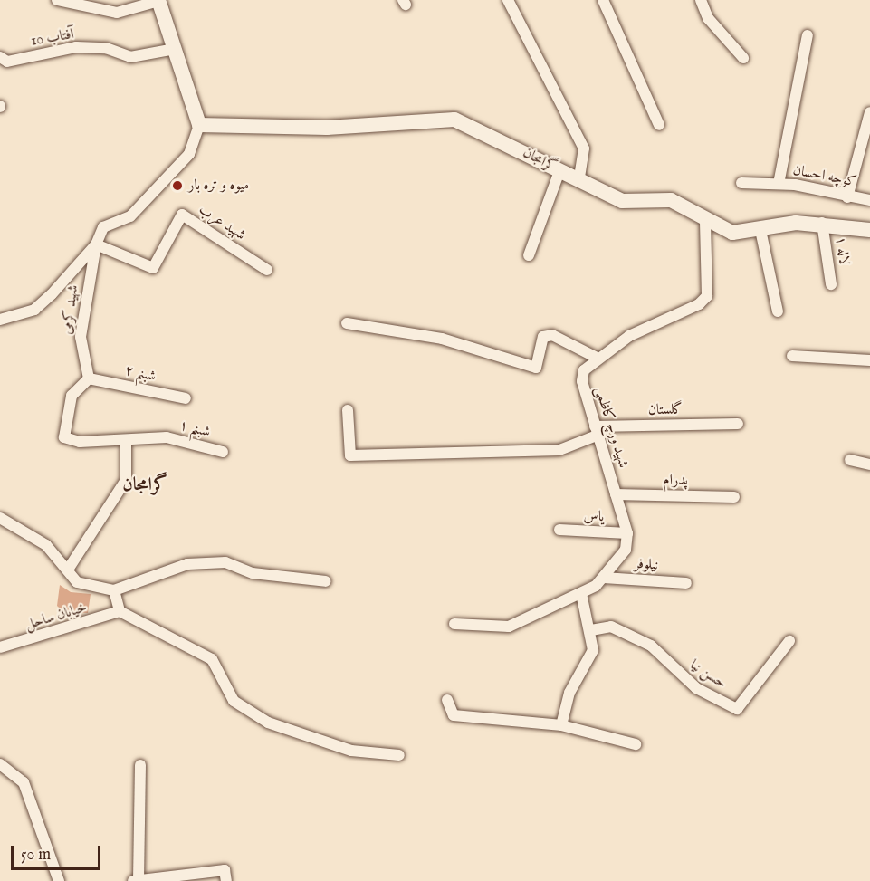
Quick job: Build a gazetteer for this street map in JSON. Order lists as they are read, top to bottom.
{
  "streets": {
    "street": [
      "آفتاب 10",
      "گرامجان",
      "کوچه احسان",
      "شهید عرب",
      "لاله ۱",
      "شهید کرمی",
      "شبنم ۲",
      "گلستان",
      "شهید ورچ کاظمی",
      "شبنم ۱",
      "پدرام",
      "یاس",
      "نیلوفر",
      "خیابان ساحل",
      "حسن نیا"
    ]
  },
  "crossings": [
    ["گرامجان", "لاله ۱"],
    ["گرامجان", "شهید ورچ کاظمی"],
    ["شهید عرب", "شهید کرمی"],
    ["شهید کرمی", "شبنم ۲"],
    ["گلستان", "شهید ورچ کاظمی"],
    ["شهید ورچ کاظمی", "پدرام"],
    ["شهید ورچ کاظمی", "یاس"]
  ],
  "districts": ["گرامجان"],
  "places": ["میوه و تره بار"],
  "scale_bar": "50 m"
}
